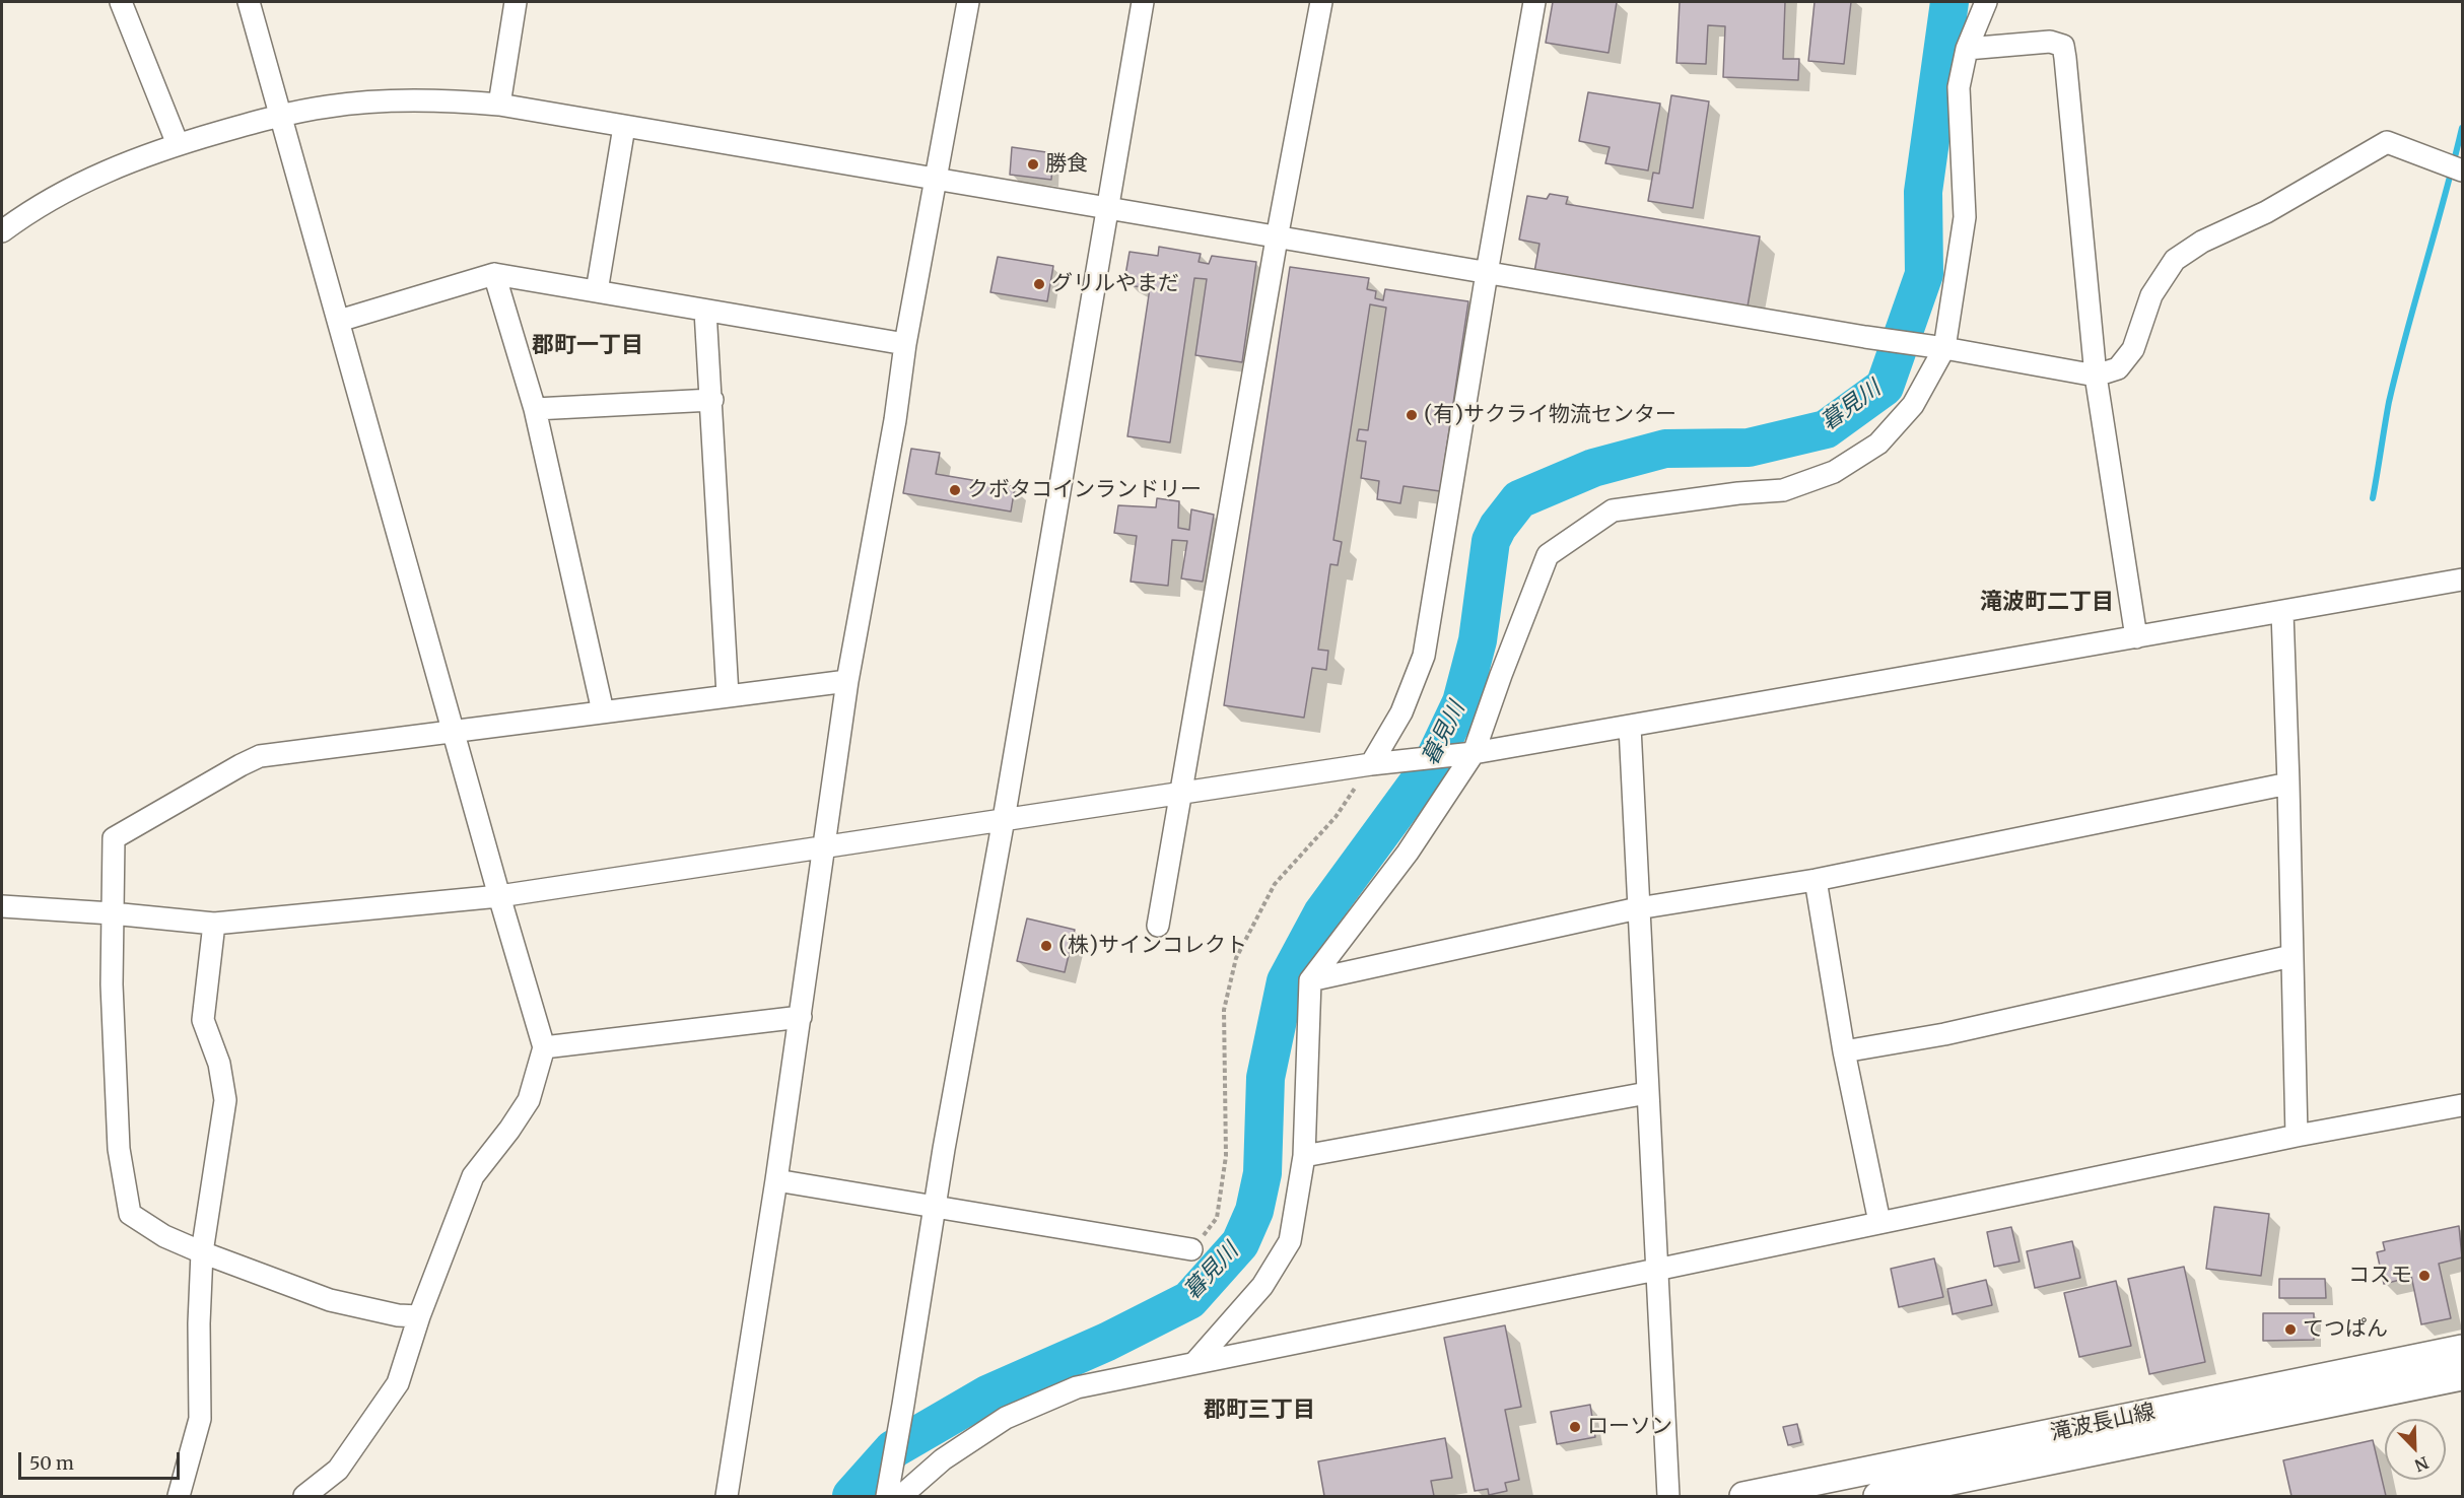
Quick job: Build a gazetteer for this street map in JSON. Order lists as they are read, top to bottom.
{
  "streets": {
    "main road": ["滝波長山線"]
  },
  "districts": ["郡町一丁目", "滝波町二丁目", "郡町三丁目"],
  "water": ["暮見川"],
  "places": [
    "勝食",
    "グリルやまだ",
    "(有)サクライ物流センター",
    "クボタコインランドリー",
    "(株)サインコレクト",
    "コスモ",
    "てつぱん",
    "ローソン"
  ],
  "scale_bar": "50 m",
  "north": "bottom right"
}
